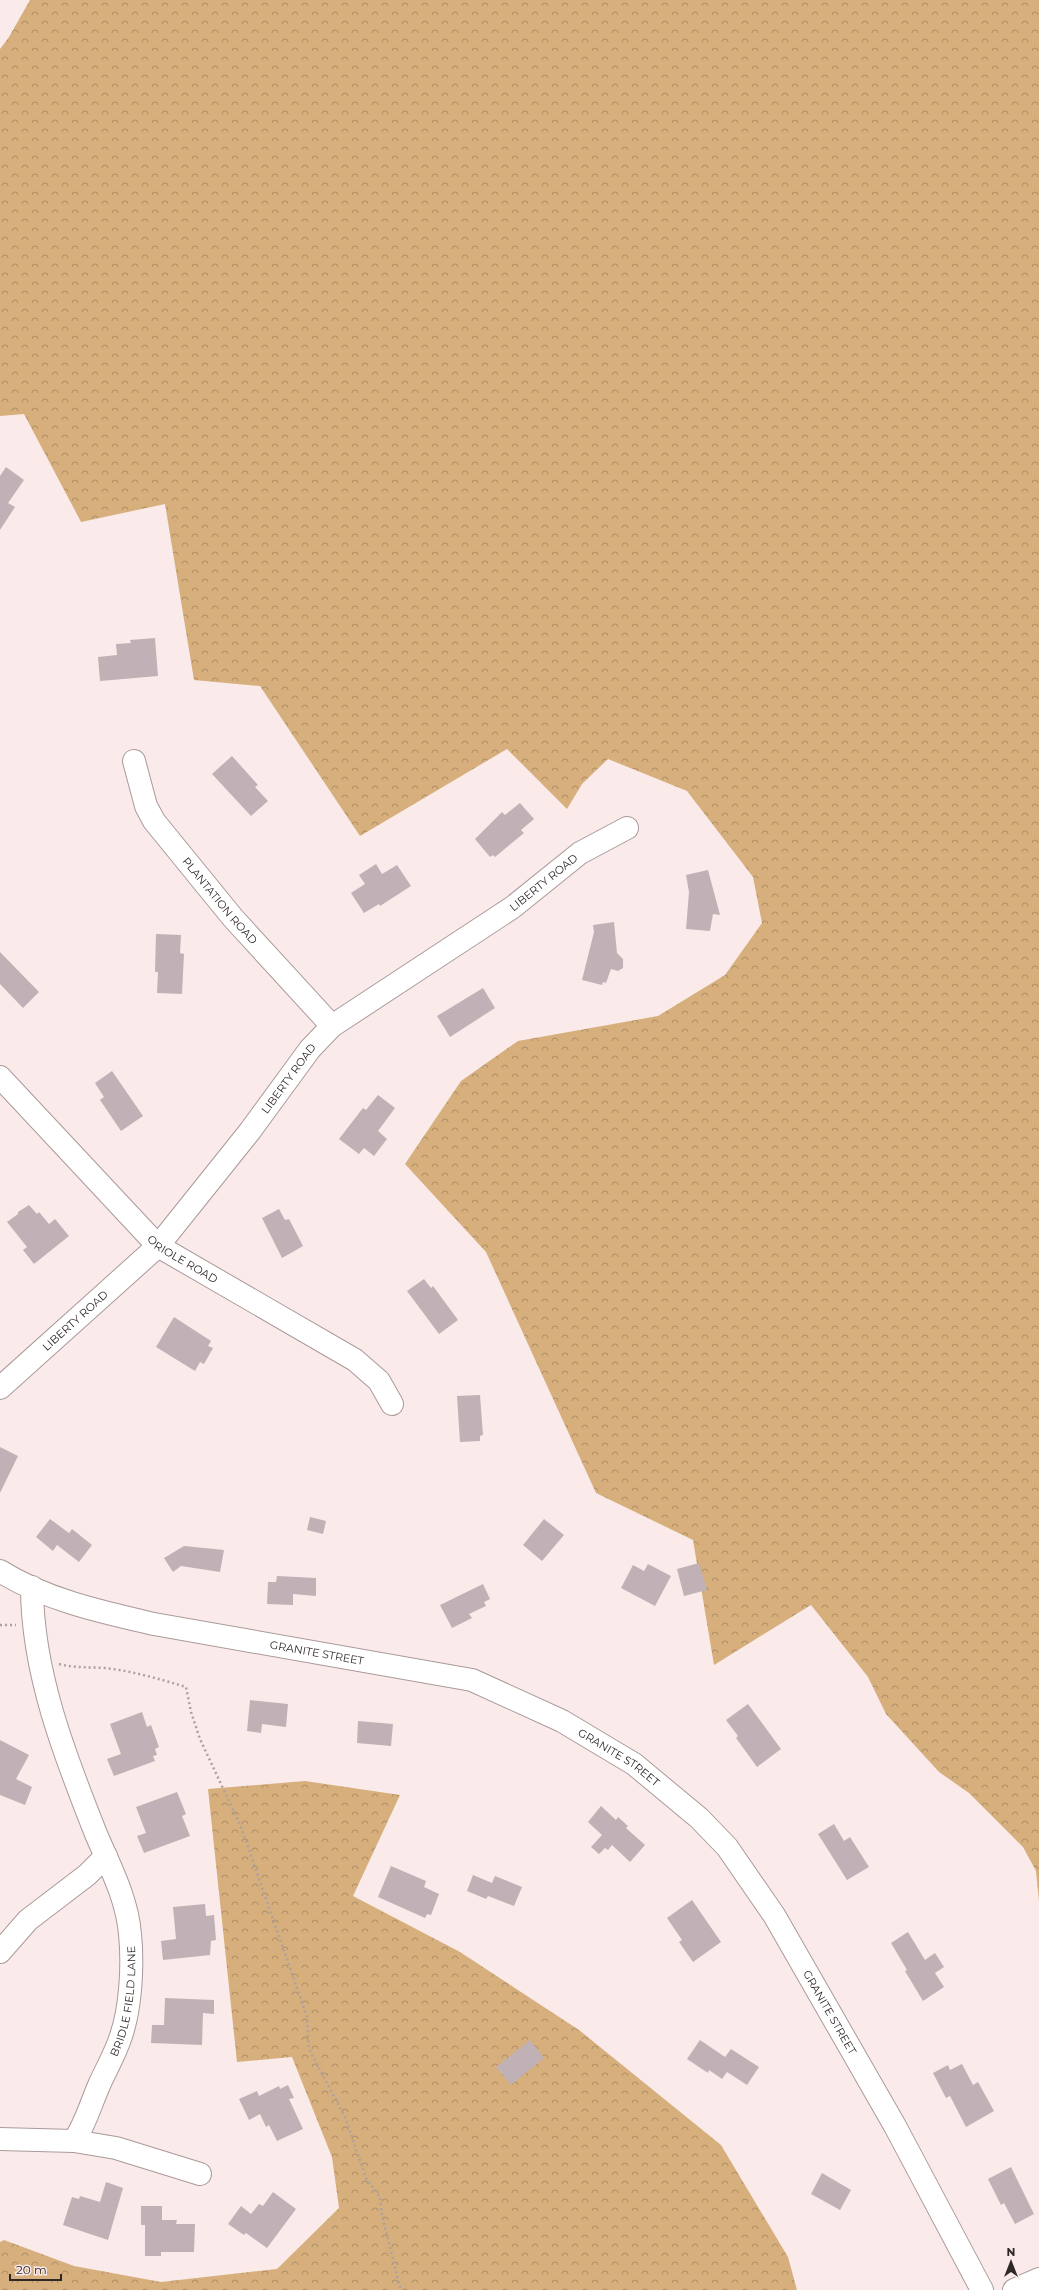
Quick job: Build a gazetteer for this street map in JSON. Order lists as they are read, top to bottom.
{
  "streets": {
    "street": [
      "LIBERTY ROAD",
      "PLANTATION ROAD",
      "ORIOLE ROAD",
      "GRANITE STREET",
      "BRIDLE FIELD LANE"
    ]
  },
  "crossings": [
    ["LIBERTY ROAD", "PLANTATION ROAD"],
    ["LIBERTY ROAD", "ORIOLE ROAD"],
    ["GRANITE STREET", "BRIDLE FIELD LANE"]
  ],
  "scale_bar": "20 m",
  "north": "top"
}
